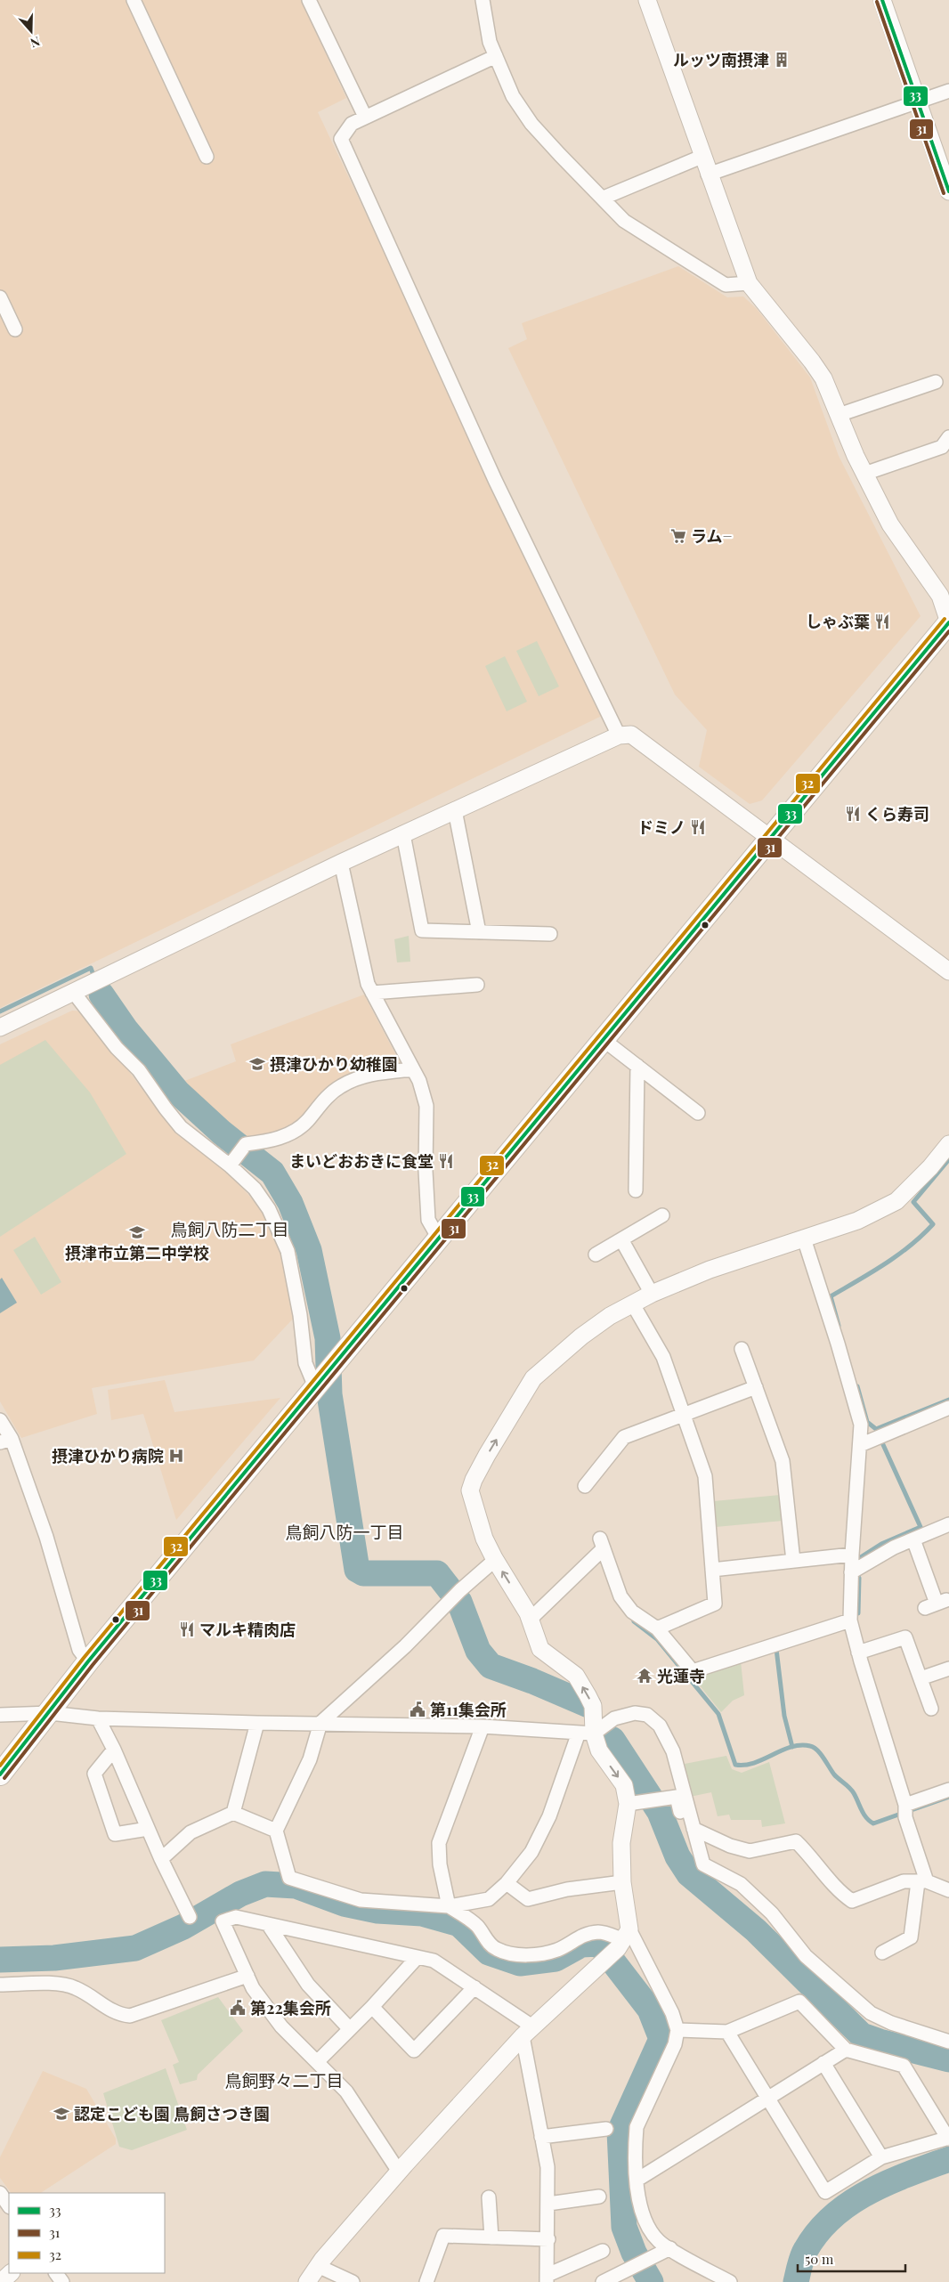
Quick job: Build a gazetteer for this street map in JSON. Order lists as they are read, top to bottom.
{
  "districts": ["鳥飼八防二丁目", "鳥飼八防一丁目", "鳥飼野々二丁目"],
  "places": {
    "building": ["ルッツ南摂津"],
    "supermarket": ["ラム−"],
    "restaurant": [
      "しゃぶ葉",
      "くら寿司",
      "ドミノ",
      "まいどおおきに食堂",
      "マルキ精肉店"
    ],
    "school or university": ["摂津ひかり幼稚園", "摂津市立第二中学校", "認定こども園 鳥飼さつき園"],
    "hospital": ["摂津ひかり病院"],
    "temple": ["光蓮寺"],
    "public building": ["第11集会所", "第22集会所"]
  },
  "lines": ["transit line 33", "transit line 31", "transit line 32"],
  "legend": ["33", "31", "32"],
  "scale_bar": "50 m",
  "north": "bottom"
}
